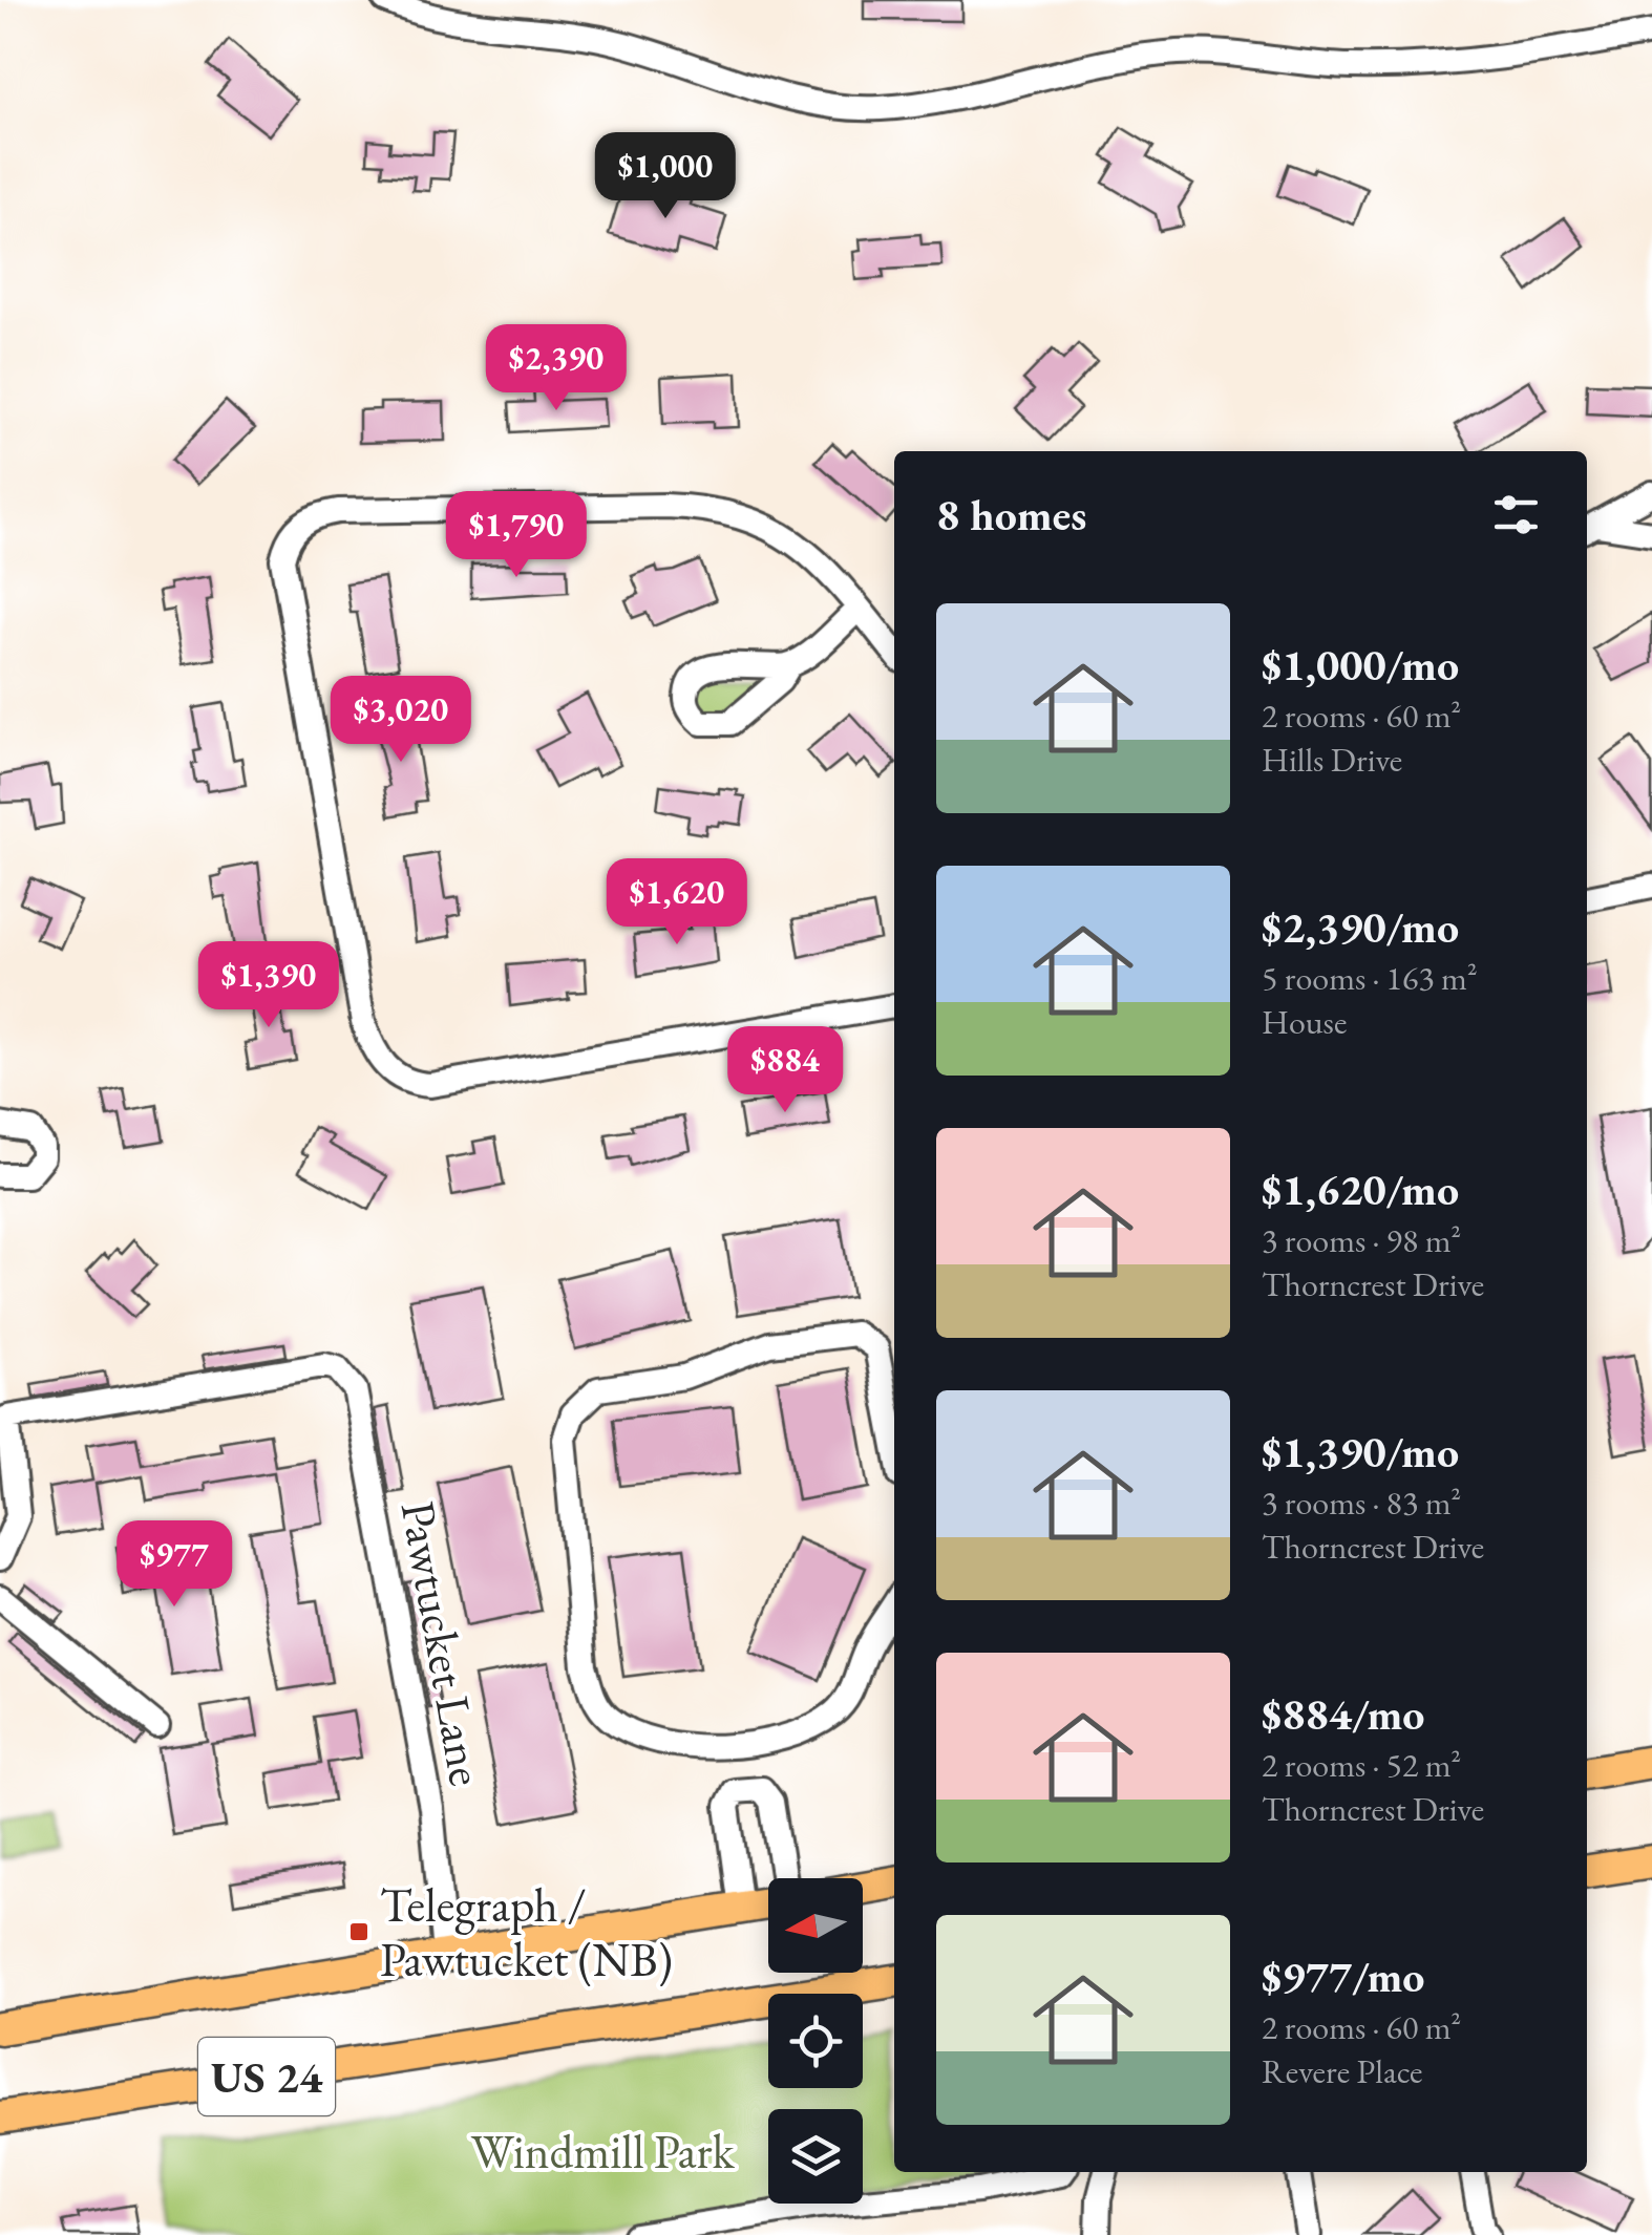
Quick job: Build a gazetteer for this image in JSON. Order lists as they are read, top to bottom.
{
  "streets": {
    "highway": ["US 24"],
    "street": ["Pawtucket Lane"]
  },
  "crossings": [
    ["Pawtucket Lane", "US 24"]
  ],
  "parks": ["Windmill Park"],
  "places": {
    "transit": ["Telegraph / Pawtucket (NB)"]
  },
  "north": "left",
  "page": {
    "price": [
      "$1,000",
      "$2,390",
      "$1,790",
      "$3,020",
      "$1,620",
      "$1,390",
      "$884",
      "$977"
    ],
    "heading": "8 homes",
    "list": [
      {
        "name": "$1,000/mo",
        "note": "2 rooms · 60 m² · Hills Drive"
      },
      {
        "name": "$2,390/mo",
        "note": "5 rooms · 163 m² · House"
      },
      {
        "name": "$1,620/mo",
        "note": "3 rooms · 98 m² · Thorncrest Drive"
      },
      {
        "name": "$1,390/mo",
        "note": "3 rooms · 83 m² · Thorncrest Drive"
      },
      {
        "name": "$884/mo",
        "note": "2 rooms · 52 m² · Thorncrest Drive"
      },
      {
        "name": "$977/mo",
        "note": "2 rooms · 60 m² · Revere Place"
      }
    ]
  }
}
